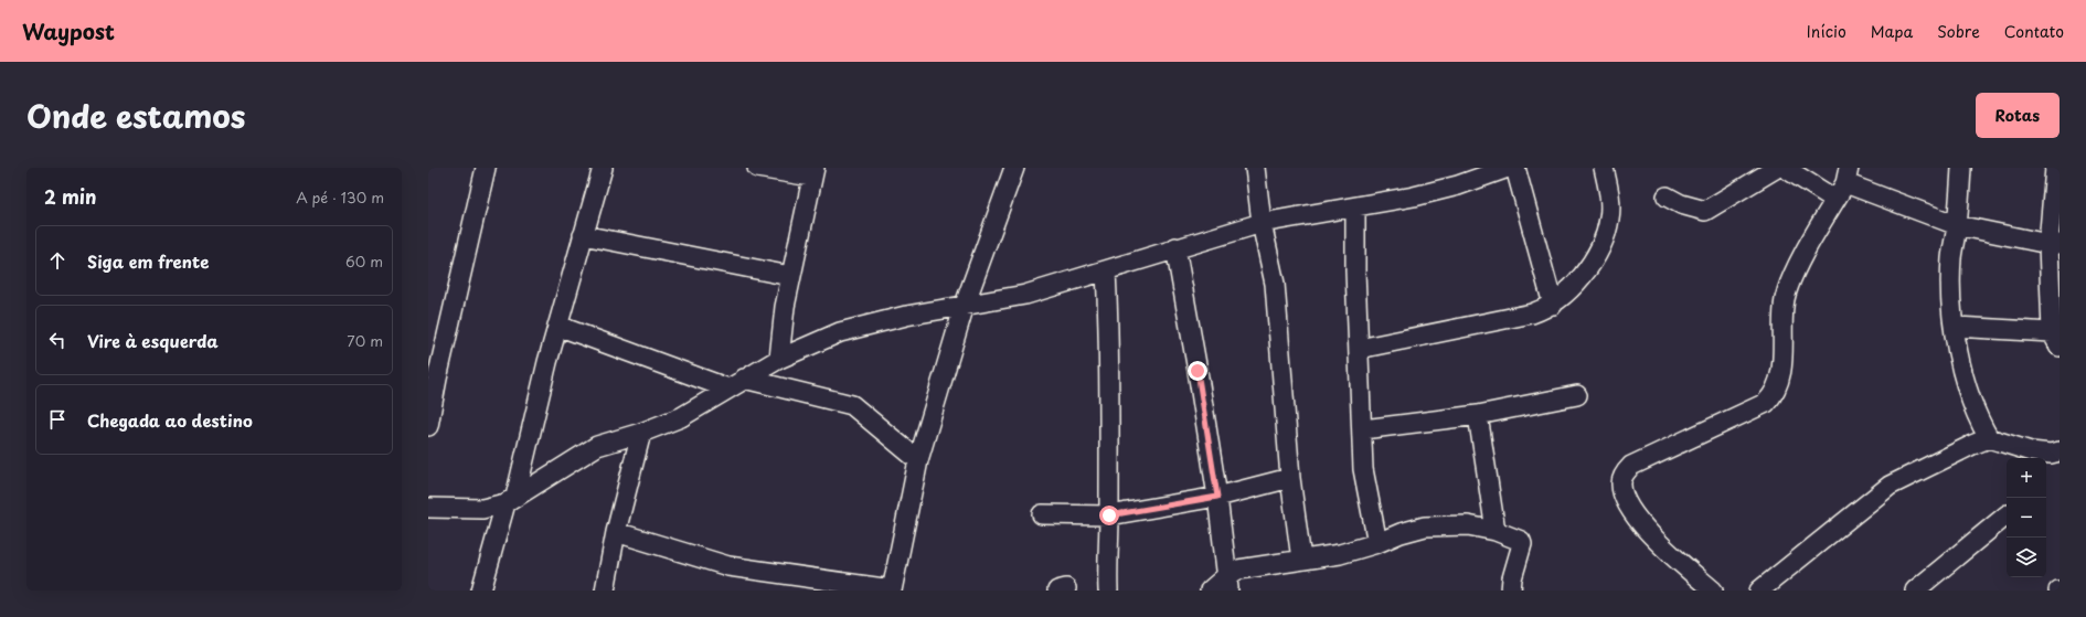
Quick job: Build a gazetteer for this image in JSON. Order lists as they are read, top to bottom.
{
  "page": {
    "header": "Waypost",
    "nav": [
      "Início",
      "Mapa",
      "Sobre",
      "Contato"
    ],
    "title": "Onde estamos",
    "buttons": "Rotas",
    "heading": ["2 min", "A pé · 130 m"],
    "list": [
      ["Siga em frente", "60 m"],
      ["Vire à esquerda", "70 m"],
      "Chegada ao destino"
    ],
    "map_buttons": ["+", "−"]
  }
}
